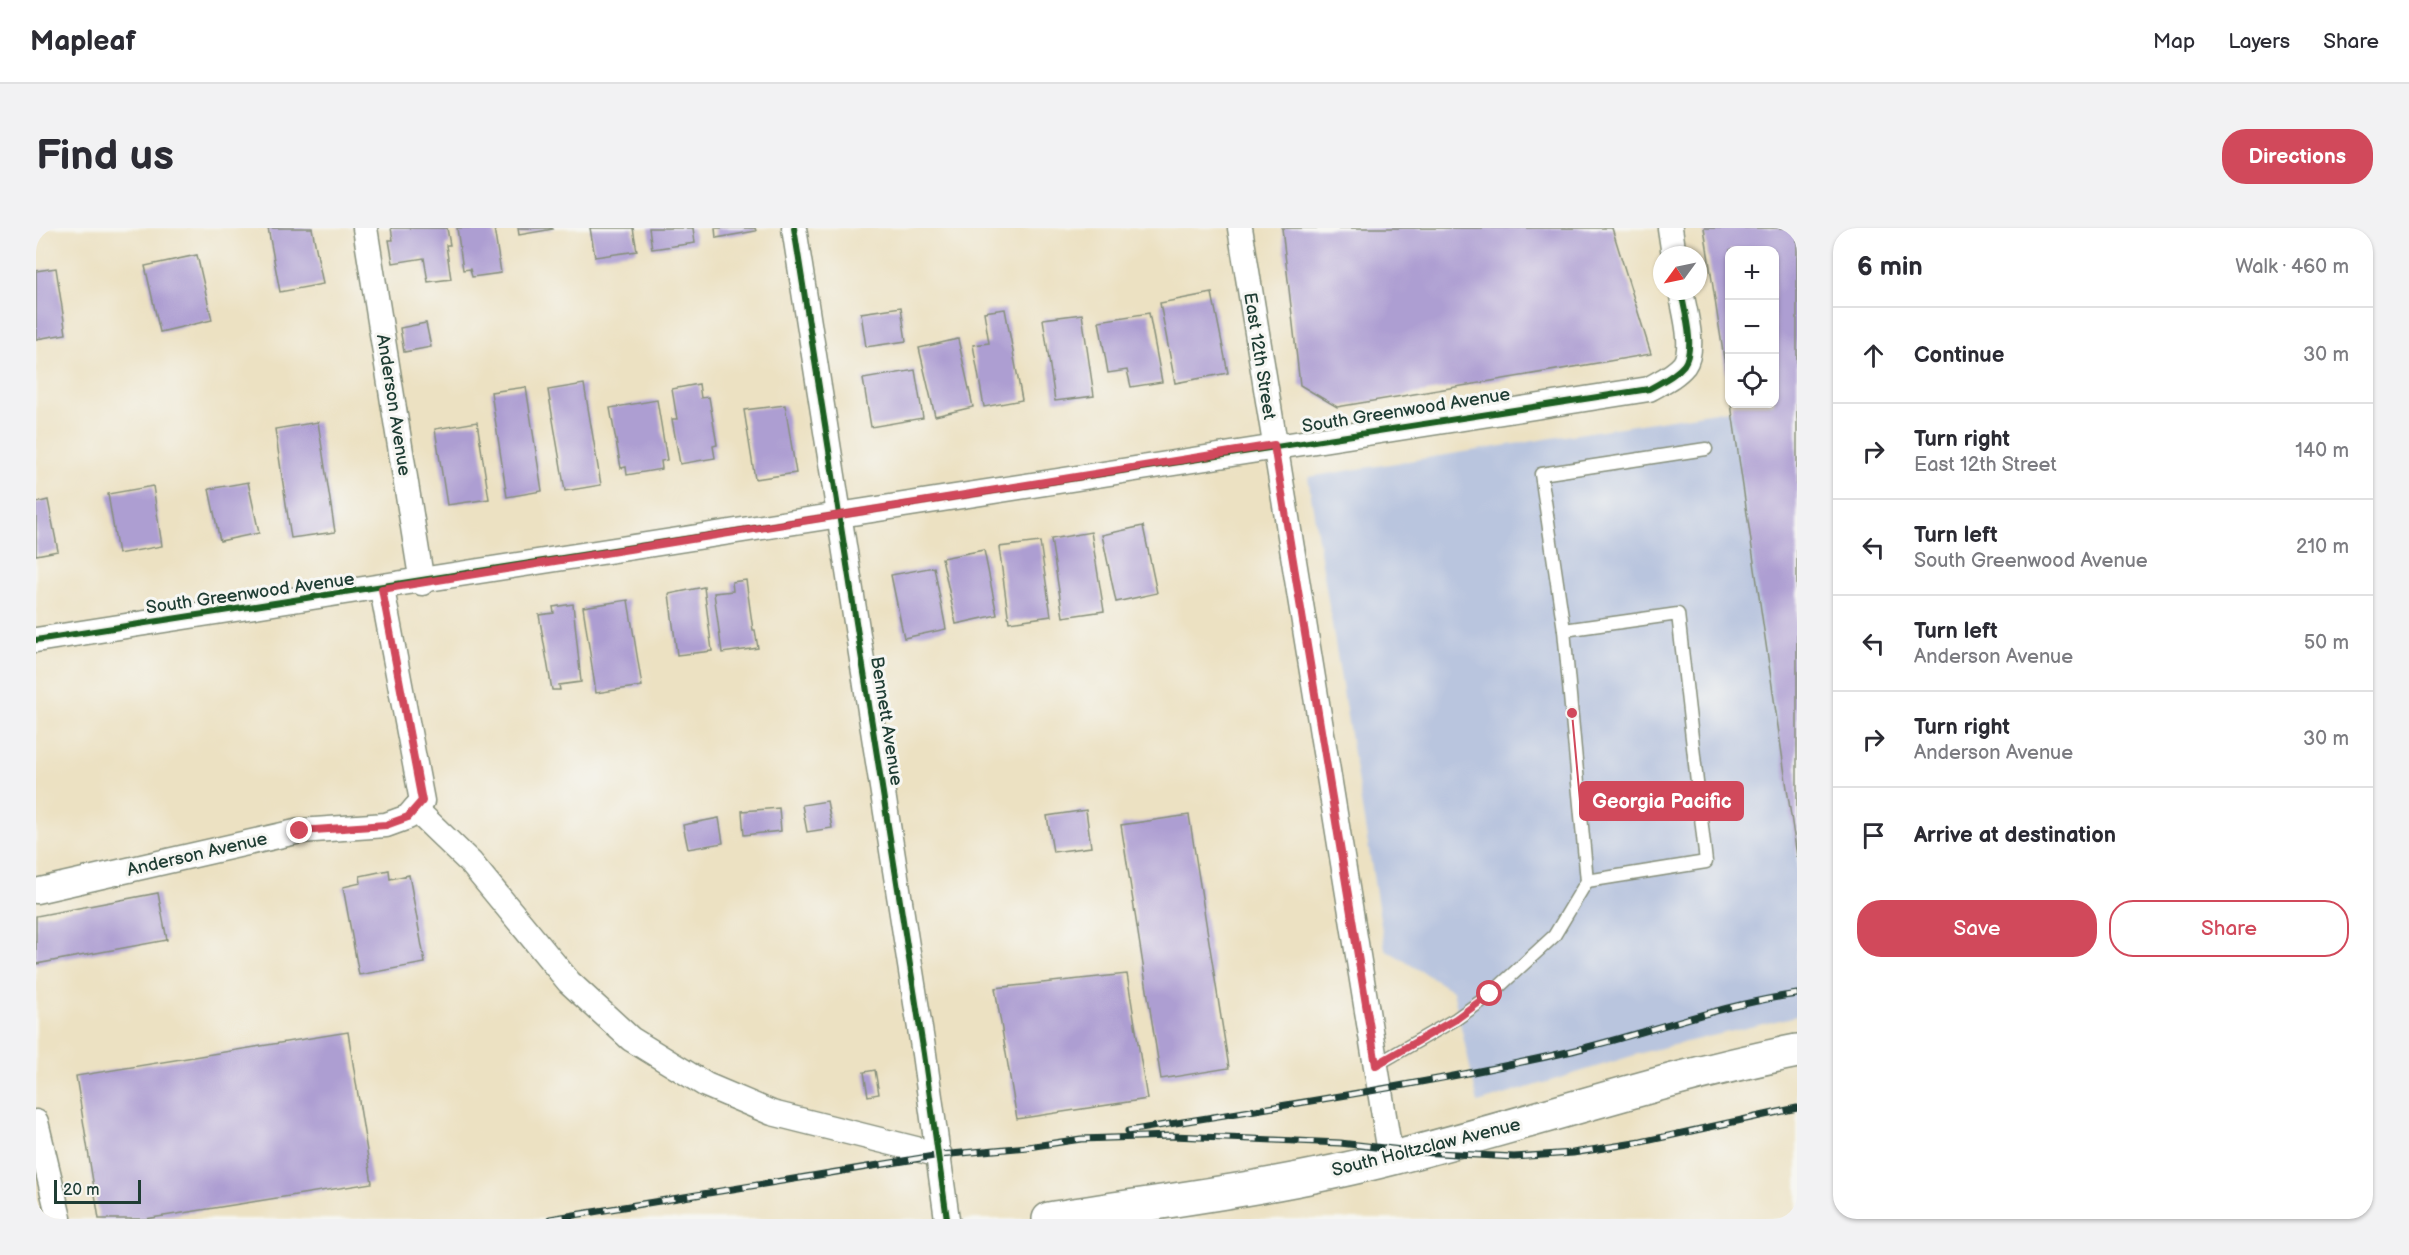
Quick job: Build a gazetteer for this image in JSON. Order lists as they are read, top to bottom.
{
  "streets": {
    "main road": ["South Holtzclaw Avenue"],
    "street": [
      "East 12th Street",
      "Anderson Avenue",
      "South Greenwood Avenue",
      "Bennett Avenue"
    ]
  },
  "crossings": [
    ["East 12th Street", "South Greenwood Avenue"],
    ["East 12th Street", "South Holtzclaw Avenue"],
    ["Anderson Avenue", "South Greenwood Avenue"],
    ["South Greenwood Avenue", "Bennett Avenue"]
  ],
  "places": ["Georgia Pacific"],
  "scale_bar": "20 m",
  "north": "bottom left",
  "page": {
    "header": "Mapleaf",
    "nav": ["Map", "Layers", "Share"],
    "buttons": [
      "Directions",
      ["Save", "Share"]
    ],
    "title": "Find us",
    "heading": ["6 min", "Walk · 460 m"],
    "map_buttons": ["+", "−"],
    "list": [
      ["Continue", "30 m"],
      ["Turn right", "East 12th Street", "140 m"],
      ["Turn left", "South Greenwood Avenue", "210 m"],
      ["Turn left", "Anderson Avenue", "50 m"],
      ["Turn right", "Anderson Avenue", "30 m"],
      "Arrive at destination"
    ],
    "scale": "20 m"
  }
}
